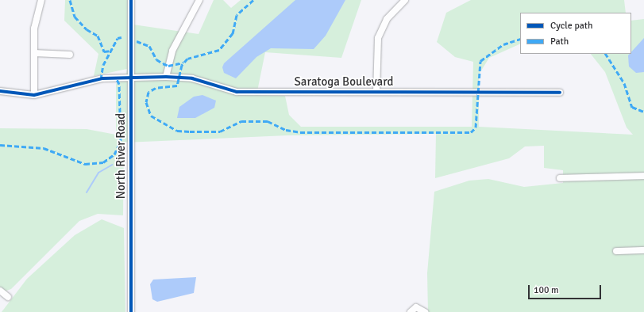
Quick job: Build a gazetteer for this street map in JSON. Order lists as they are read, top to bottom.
{
  "streets": {
    "street": ["Saratoga Boulevard", "North River Road"]
  },
  "crossings": [
    ["Saratoga Boulevard", "North River Road"]
  ],
  "legend": ["Cycle path", "Path"],
  "scale_bar": "100 m"
}
